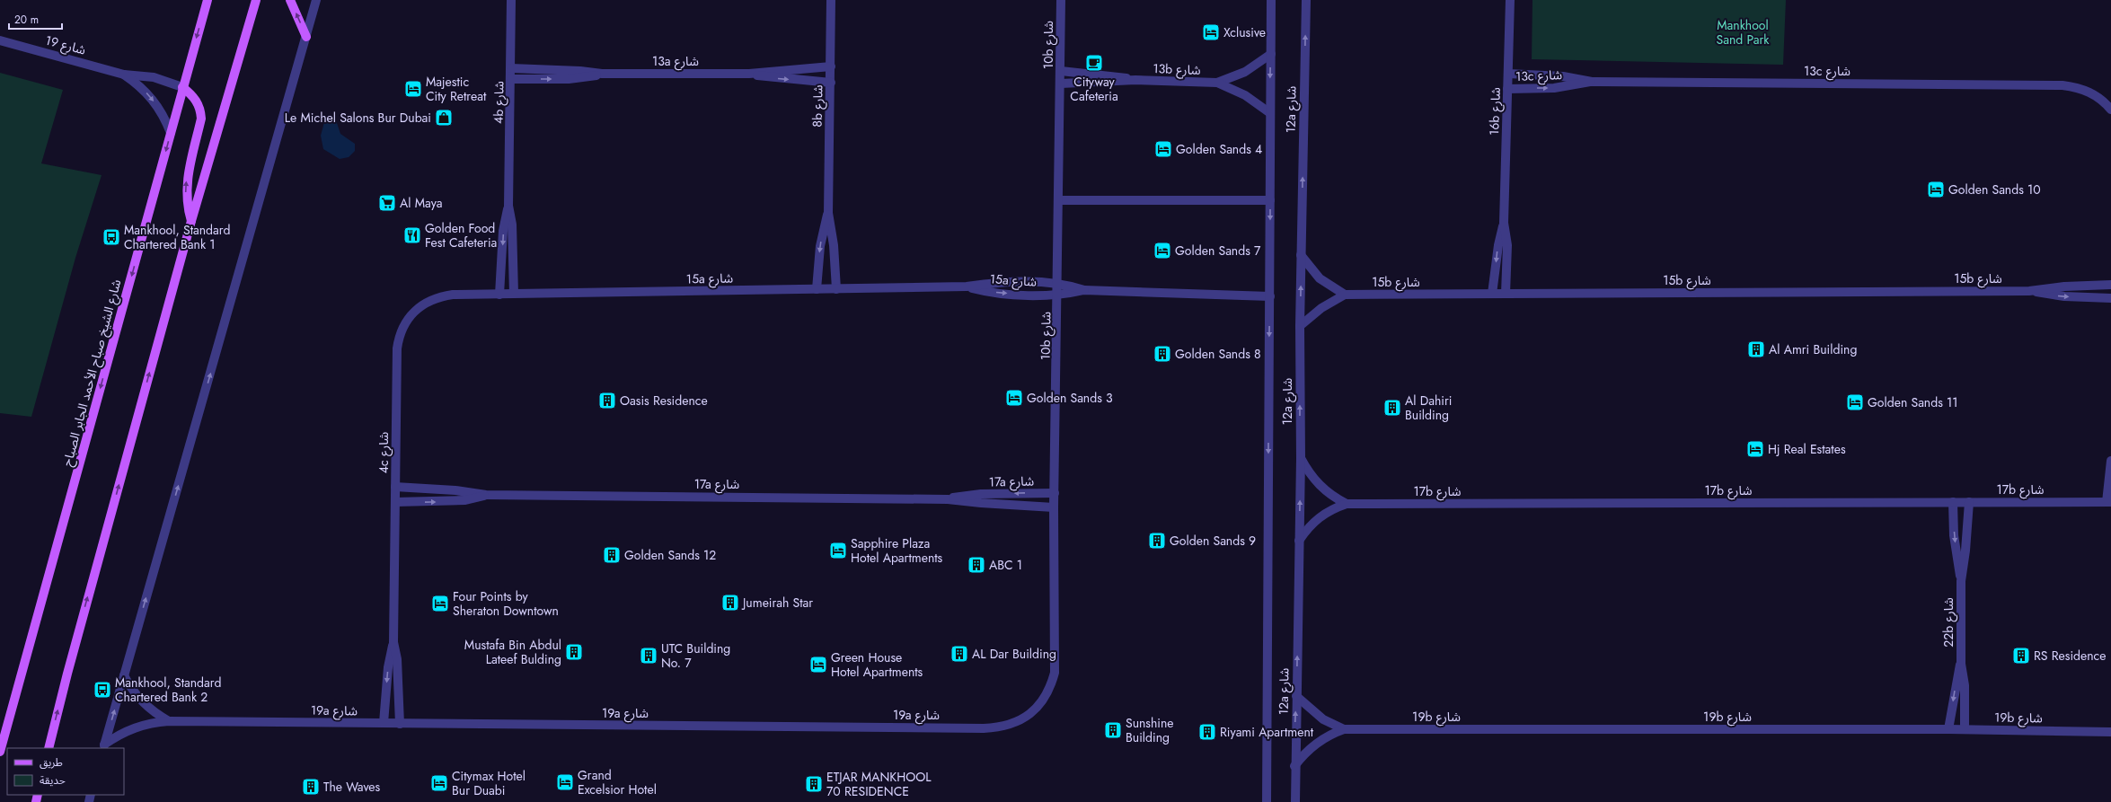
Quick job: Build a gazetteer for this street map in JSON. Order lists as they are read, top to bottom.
{
  "streets": {
    "main road": ["شارع الشيخ صباح الأحمد الجابر الصباح"],
    "street": [
      "شارع 19",
      "10b شارع",
      "13a شارع",
      "13b شارع",
      "13c شارع",
      "4b شارع",
      "8b شارع",
      "12a شارع",
      "16b شارع",
      "15a شارع",
      "15b شارع",
      "4c شارع",
      "17a شارع",
      "17b شارع",
      "22b شارع",
      "19a شارع",
      "19b شارع"
    ]
  },
  "crossings": [
    ["شارع 19", "شارع الشيخ صباح الأحمد الجابر الصباح"],
    ["10b شارع", "13b شارع"],
    ["10b شارع", "15a شارع"],
    ["10b شارع", "17a شارع"],
    ["10b شارع", "19a شارع"],
    ["13a شارع", "4b شارع"],
    ["13a شارع", "8b شارع"],
    ["13b شارع", "12a شارع"],
    ["13c شارع", "16b شارع"],
    ["4b شارع", "15a شارع"],
    ["8b شارع", "15a شارع"],
    ["12a شارع", "17b شارع"],
    ["12a شارع", "19b شارع"],
    ["16b شارع", "15b شارع"],
    ["15a شارع", "4c شارع"],
    ["4c شارع", "17a شارع"],
    ["4c شارع", "19a شارع"],
    ["17b شارع", "22b شارع"],
    ["22b شارع", "19b شارع"]
  ],
  "parks": ["Mankhool Sand Park"],
  "places": {
    "hotel": [
      "Xclusive",
      "Majestic City Retreat",
      "Golden Sands 4",
      "Golden Sands 10",
      "Golden Sands 7",
      "Golden Sands 3",
      "Golden Sands 11",
      "Hj Real Estates",
      "Sapphire Plaza Hotel Apartments",
      "Four Points by Sheraton Downtown",
      "Green House Hotel Apartments",
      "Grand Excelsior Hotel",
      "Citymax Hotel Bur Duabi"
    ],
    "cafe": ["Cityway Cafeteria"],
    "shop": ["Le Michel Salons Bur Dubai"],
    "supermarket": ["Al Maya"],
    "restaurant": ["Golden Food Fest Cafeteria"],
    "bus stop": ["Mankhool, Standard Chartered Bank 1", "Mankhool, Standard Chartered Bank 2"],
    "building": [
      "Al Amri Building",
      "Golden Sands 8",
      "Oasis Residence",
      "Al Dahiri Building",
      "Golden Sands 9",
      "Golden Sands 12",
      "ABC 1",
      "Jumeirah Star",
      "Mustafa Bin Abdul Lateef Bulding",
      "AL Dar Building",
      "UTC Building No. 7",
      "RS Residence",
      "Sunshine Building",
      "Riyami Apartment",
      "ETJAR MANKHOOL 70 RESIDENCE",
      "The Waves"
    ]
  },
  "legend": ["طريق", "حديقة"],
  "scale_bar": "20 m"
}
